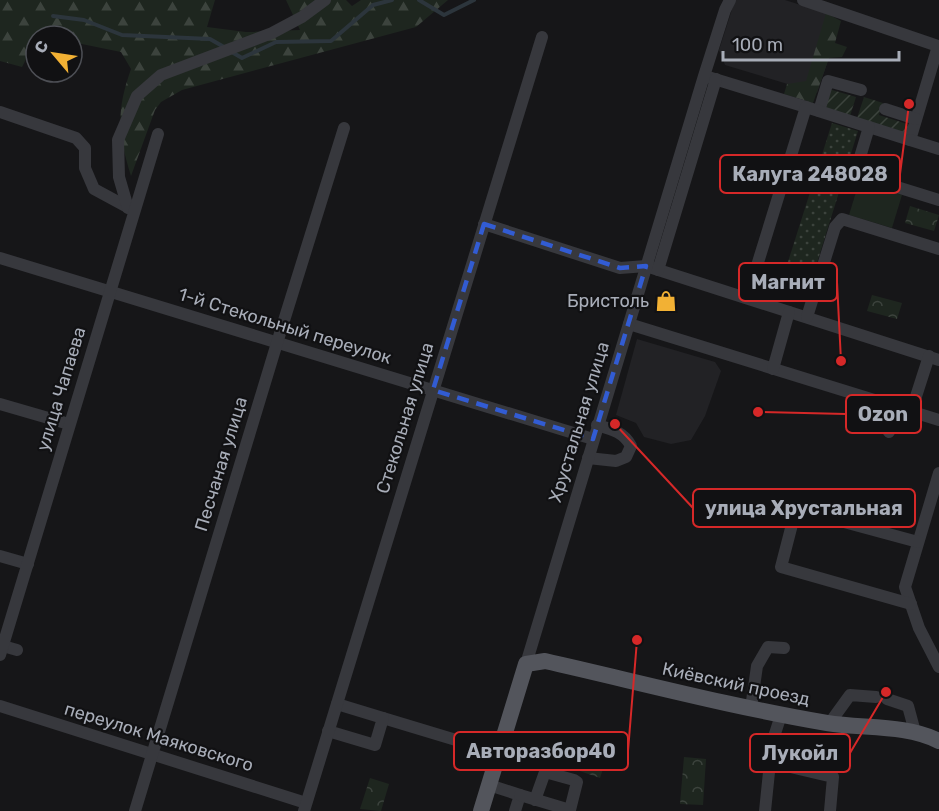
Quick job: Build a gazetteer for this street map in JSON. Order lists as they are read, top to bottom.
{
  "streets": {
    "main road": ["Хрустальная улица", "Киёвский проезд"],
    "street": [
      "1-й Стекольный переулок",
      "улица Чапаева",
      "Стекольная улица",
      "Песчаная улица",
      "переулок Маяковского"
    ]
  },
  "crossings": [
    ["1-й Стекольный переулок", "улица Чапаева"],
    ["1-й Стекольный переулок", "Стекольная улица"],
    ["1-й Стекольный переулок", "Хрустальная улица"],
    ["1-й Стекольный переулок", "Песчаная улица"],
    ["Стекольная улица", "переулок Маяковского"],
    ["Хрустальная улица", "Киёвский проезд"],
    ["Песчаная улица", "переулок Маяковского"]
  ],
  "places": {
    "other": [
      "Калуга 248028",
      "Магнит",
      "Ozon",
      "улица Хрустальная",
      "Авторазбор40",
      "Лукойл"
    ],
    "shop": ["Бристоль"]
  },
  "scale_bar": "100 m",
  "north": "top left"
}
